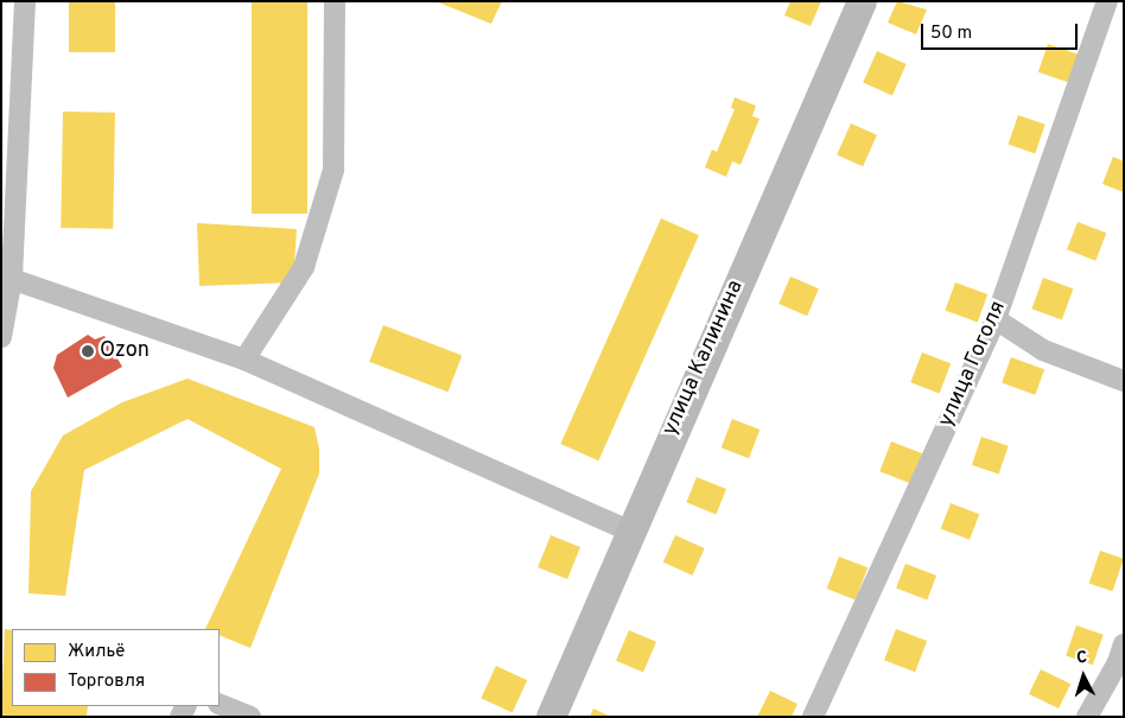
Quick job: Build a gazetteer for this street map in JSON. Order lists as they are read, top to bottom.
{
  "streets": {
    "street": ["улица Калинина", "улица Гоголя"]
  },
  "places": ["Ozon"],
  "legend": ["Жильё", "Торговля"],
  "scale_bar": "50 m",
  "north": "top"
}
